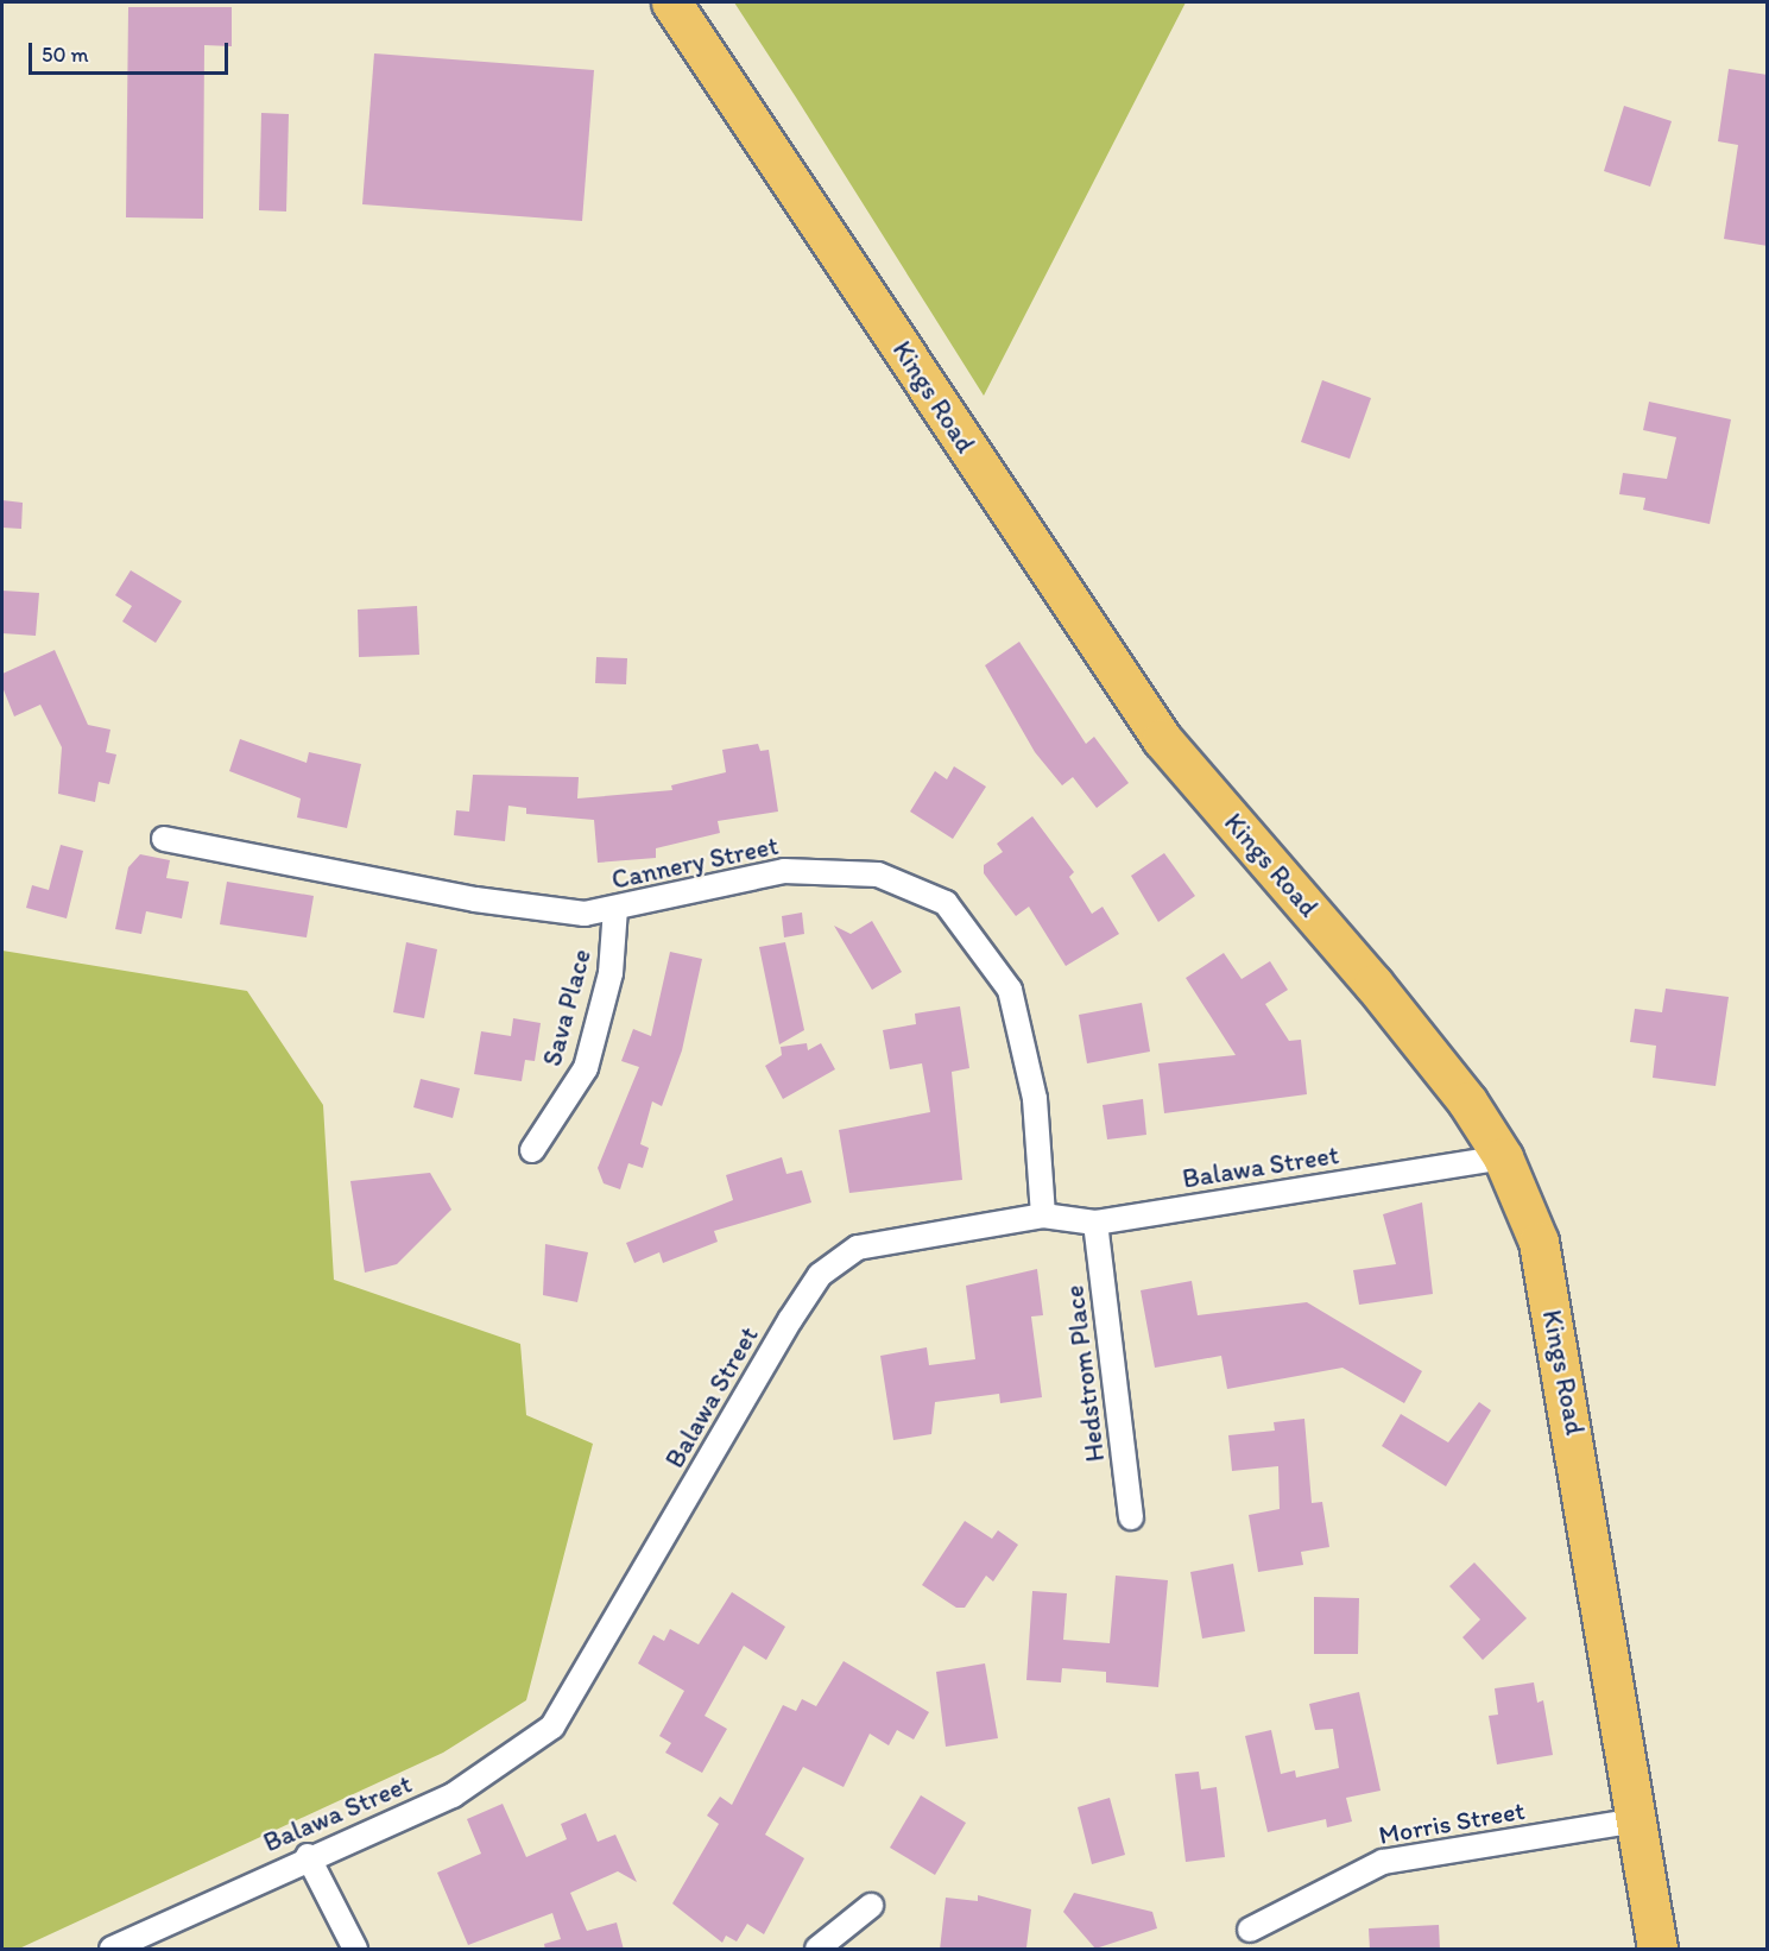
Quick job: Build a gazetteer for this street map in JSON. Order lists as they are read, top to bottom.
{
  "streets": {
    "highway": ["Kings Road"],
    "street": [
      "Cannery Street",
      "Sava Place",
      "Balawa Street",
      "Hedstrom Place",
      "Morris Street"
    ]
  },
  "crossings": [
    ["Kings Road", "Balawa Street"],
    ["Kings Road", "Morris Street"],
    ["Cannery Street", "Sava Place"],
    ["Cannery Street", "Balawa Street"],
    ["Balawa Street", "Hedstrom Place"]
  ],
  "scale_bar": "50 m"
}
